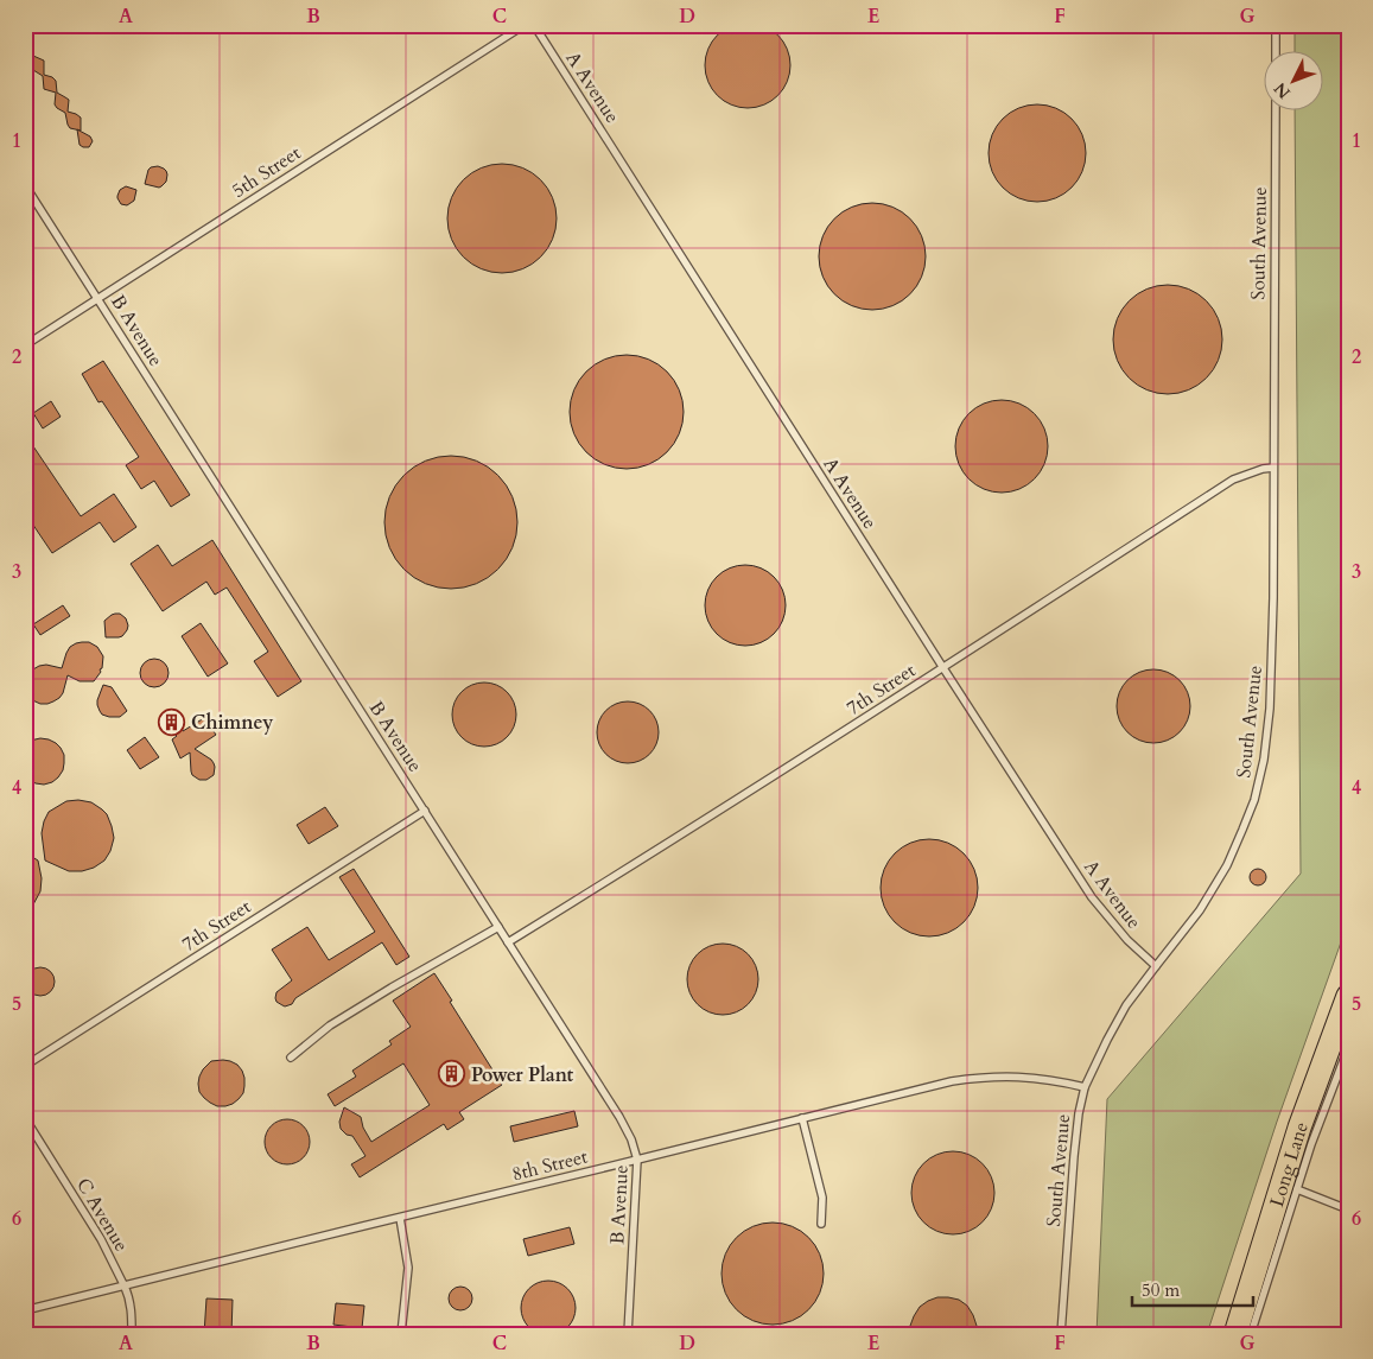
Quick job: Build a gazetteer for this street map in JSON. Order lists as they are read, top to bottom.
{
  "streets": {
    "main road": ["Long Lane"],
    "lane": [
      "A Avenue",
      "5th Street",
      "South Avenue",
      "B Avenue",
      "7th Street",
      "8th Street",
      "C Avenue"
    ]
  },
  "crossings": [
    ["A Avenue", "South Avenue"],
    ["A Avenue", "7th Street"],
    ["5th Street", "B Avenue"],
    ["South Avenue", "7th Street"],
    ["South Avenue", "8th Street"],
    ["B Avenue", "7th Street"],
    ["B Avenue", "8th Street"],
    ["8th Street", "C Avenue"]
  ],
  "places": {
    "building": ["Chimney", "Power Plant"]
  },
  "scale_bar": "50 m",
  "north": "bottom left",
  "grid": {
    "columns": [
      "A",
      "B",
      "C",
      "D",
      "E",
      "F",
      "G"
    ],
    "rows": [
      "1",
      "2",
      "3",
      "4",
      "5",
      "6"
    ]
  }
}
